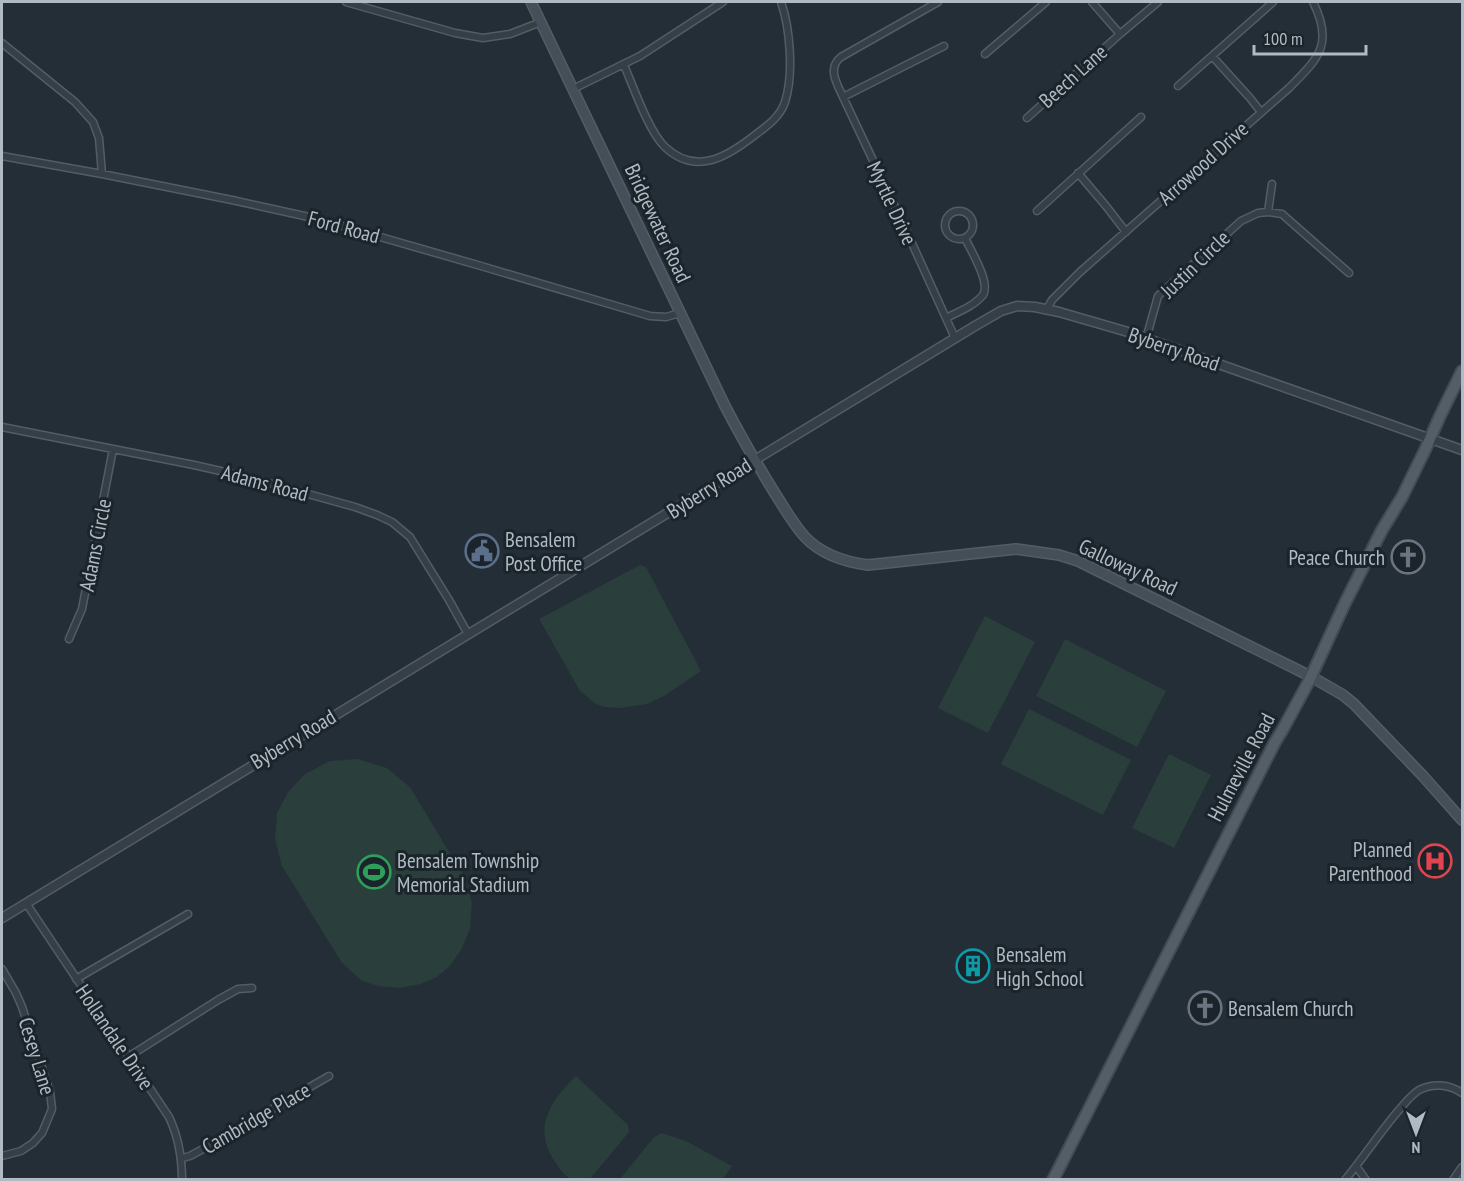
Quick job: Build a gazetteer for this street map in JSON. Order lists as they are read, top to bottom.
{
  "streets": {
    "main road": ["Bridgewater Road", "Galloway Road", "Hulmeville Road"],
    "street": [
      "Beech Lane",
      "Arrowood Drive",
      "Myrtle Drive",
      "Ford Road",
      "Justin Circle",
      "Byberry Road",
      "Adams Road",
      "Adams Circle",
      "Hollandale Drive",
      "Cesey Lane",
      "Cambridge Place"
    ]
  },
  "crossings": [
    ["Arrowood Drive", "Byberry Road"],
    ["Myrtle Drive", "Byberry Road"],
    ["Bridgewater Road", "Ford Road"],
    ["Bridgewater Road", "Byberry Road"],
    ["Bridgewater Road", "Galloway Road"],
    ["Justin Circle", "Byberry Road"],
    ["Byberry Road", "Adams Road"],
    ["Byberry Road", "Galloway Road"],
    ["Byberry Road", "Hulmeville Road"],
    ["Byberry Road", "Hollandale Drive"],
    ["Adams Road", "Adams Circle"],
    ["Galloway Road", "Hulmeville Road"],
    ["Hollandale Drive", "Cambridge Place"]
  ],
  "places": {
    "public building": ["Bensalem Post Office"],
    "church": ["Peace Church", "Bensalem Church"],
    "hospital": ["Planned Parenthood"],
    "sports": ["Bensalem Township Memorial Stadium"],
    "building": ["Bensalem High School"]
  },
  "scale_bar": "100 m",
  "north": "bottom"
}
